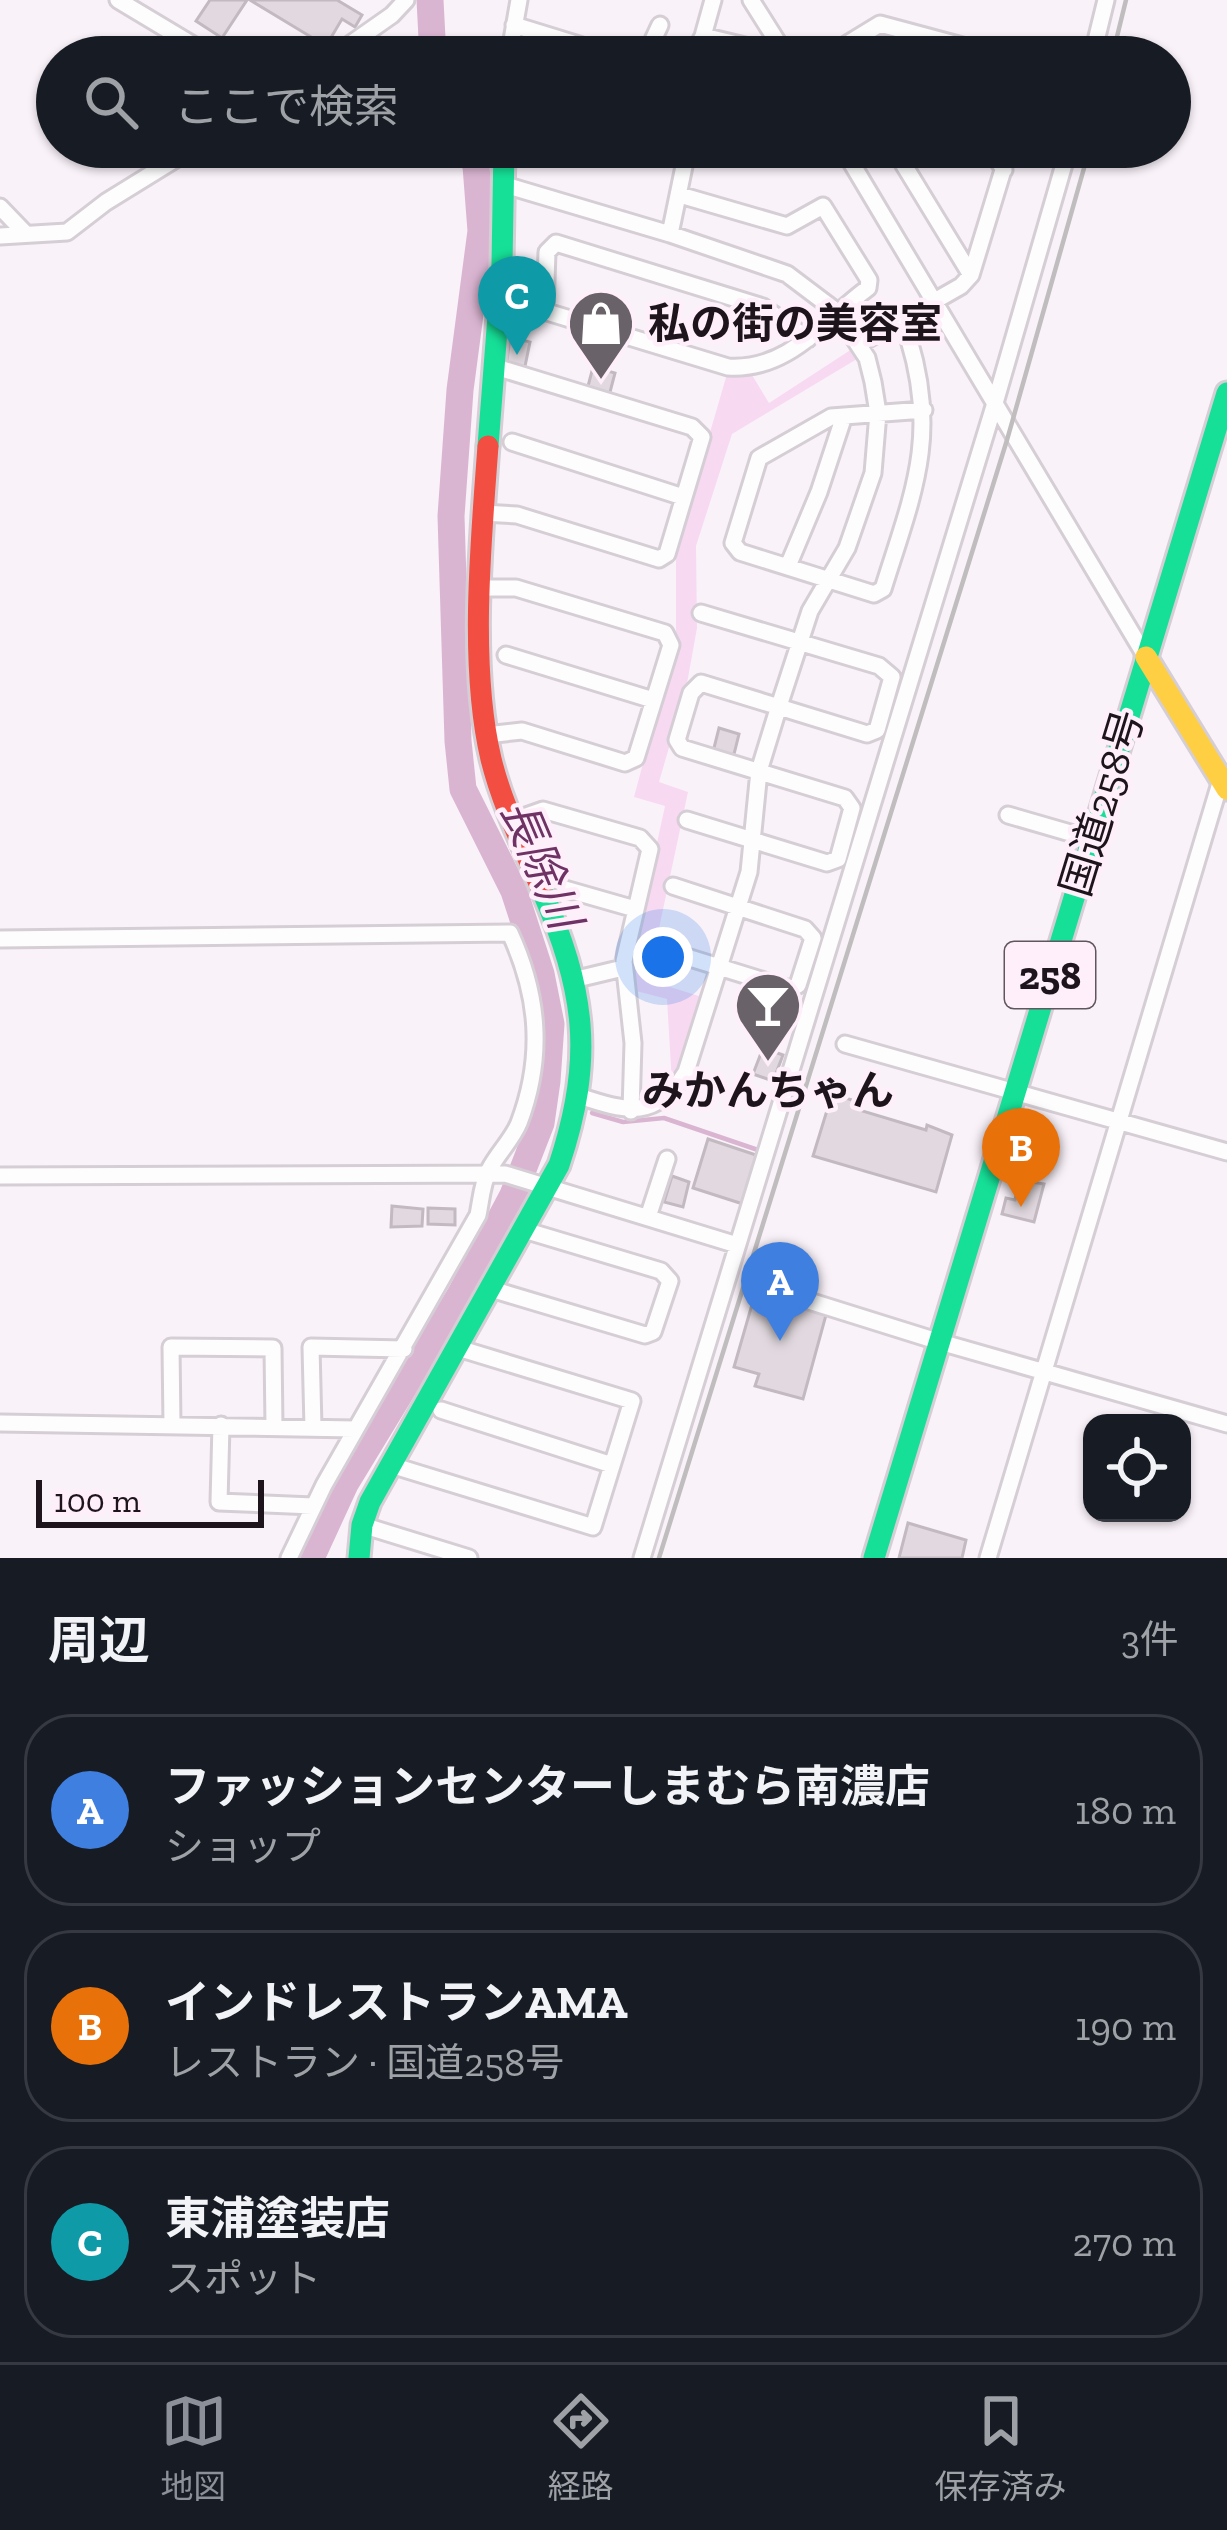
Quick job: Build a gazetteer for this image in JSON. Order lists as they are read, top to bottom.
{
  "streets": {
    "main road": ["国道258号", "258"]
  },
  "water": ["長除川"],
  "places": {
    "shop": ["私の街の美容室"],
    "bar": ["みかんちゃん"]
  },
  "scale_bar": "100 m",
  "page": {
    "search": "ここで検索",
    "pins": ["C", "B", "A"],
    "scale": "100 m",
    "heading": ["周辺", "3件"],
    "list": [
      {
        "mark": "A",
        "name": "ファッションセンターしまむら南濃店",
        "note": "ショップ",
        "value": "180 m"
      },
      {
        "mark": "B",
        "name": "インドレストランAMA",
        "note": "レストラン · 国道258号",
        "value": "190 m"
      },
      {
        "mark": "C",
        "name": "東浦塗装店",
        "note": "スポット",
        "value": "270 m"
      }
    ],
    "nav": ["地図", "経路", "保存済み"]
  }
}
